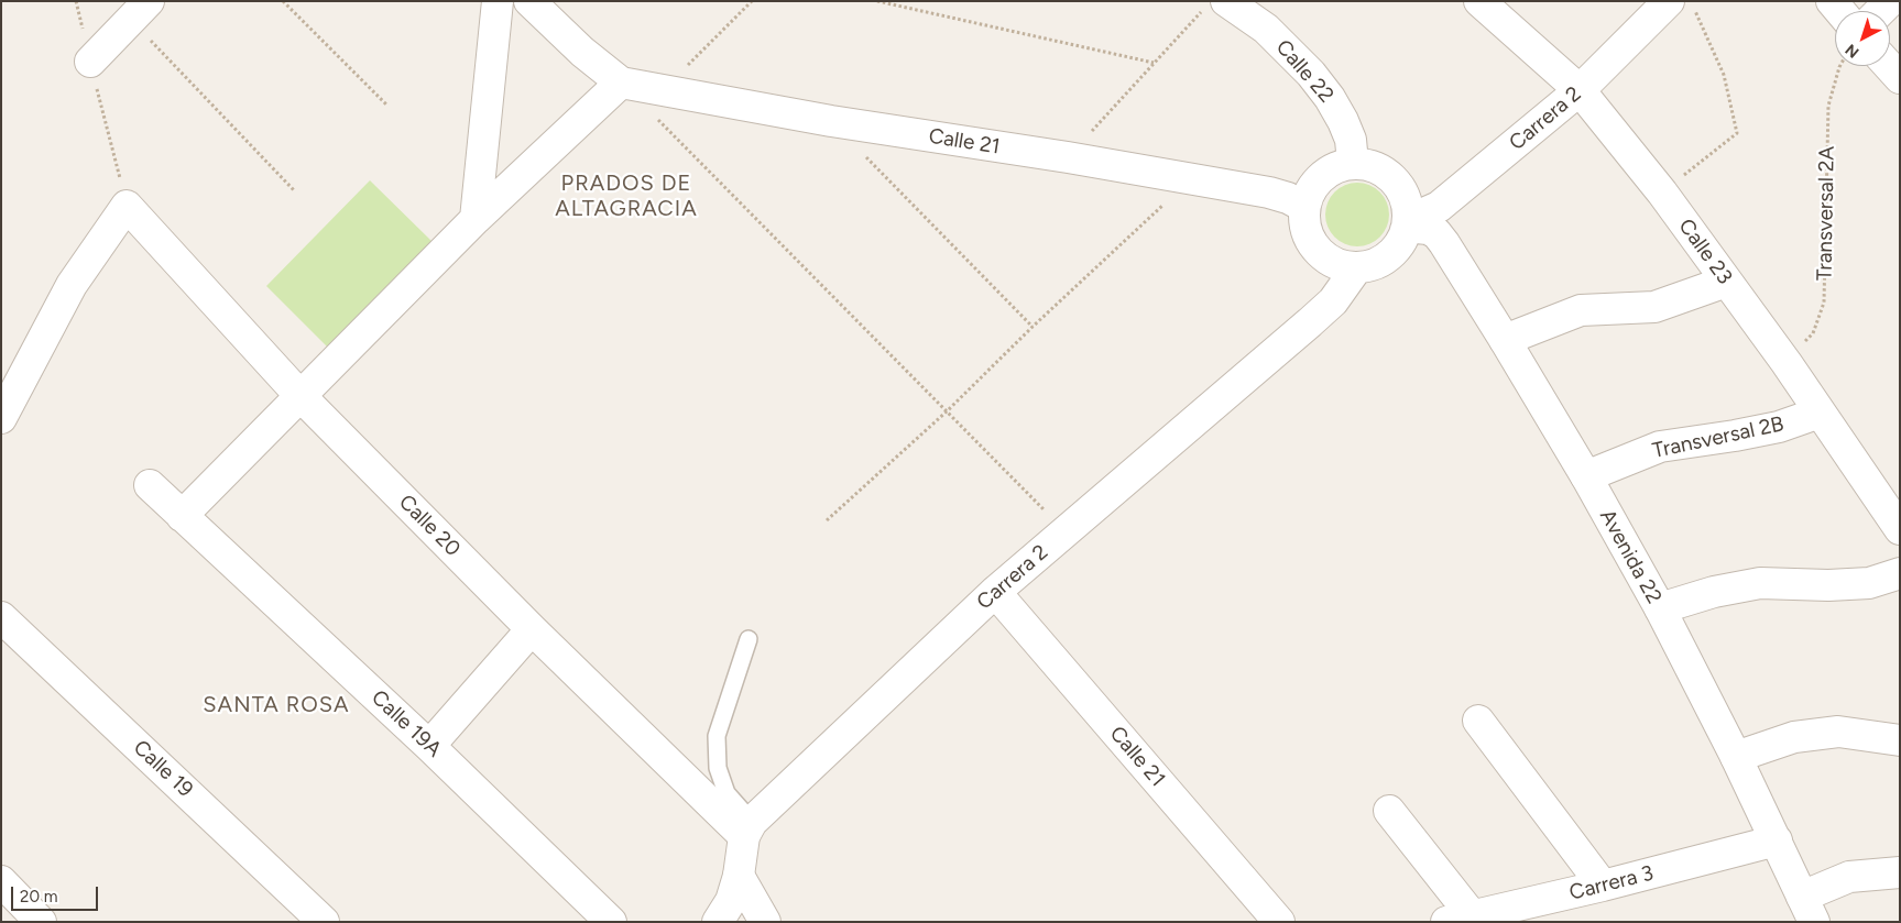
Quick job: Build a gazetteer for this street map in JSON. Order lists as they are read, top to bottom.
{
  "streets": {
    "street": [
      "Calle 22",
      "Carrera 2",
      "Calle 21",
      "Calle 23",
      "Transversal 2B",
      "Calle 20",
      "Avenida 22",
      "Calle 19A",
      "Calle 19",
      "Carrera 3"
    ],
    "path": ["Transversal 2A"]
  },
  "crossings": [
    ["Calle 22", "Carrera 2"],
    ["Calle 22", "Calle 21"],
    ["Calle 22", "Avenida 22"],
    ["Carrera 2", "Calle 21"],
    ["Carrera 2", "Calle 23"],
    ["Carrera 2", "Calle 20"],
    ["Carrera 2", "Avenida 22"],
    ["Calle 21", "Avenida 22"],
    ["Transversal 2A", "Calle 23"],
    ["Calle 23", "Transversal 2B"],
    ["Transversal 2B", "Avenida 22"],
    ["Avenida 22", "Carrera 3"]
  ],
  "districts": ["PRADOS DE ALTAGRACIA", "SANTA ROSA"],
  "scale_bar": "20 m",
  "north": "bottom left"
}
